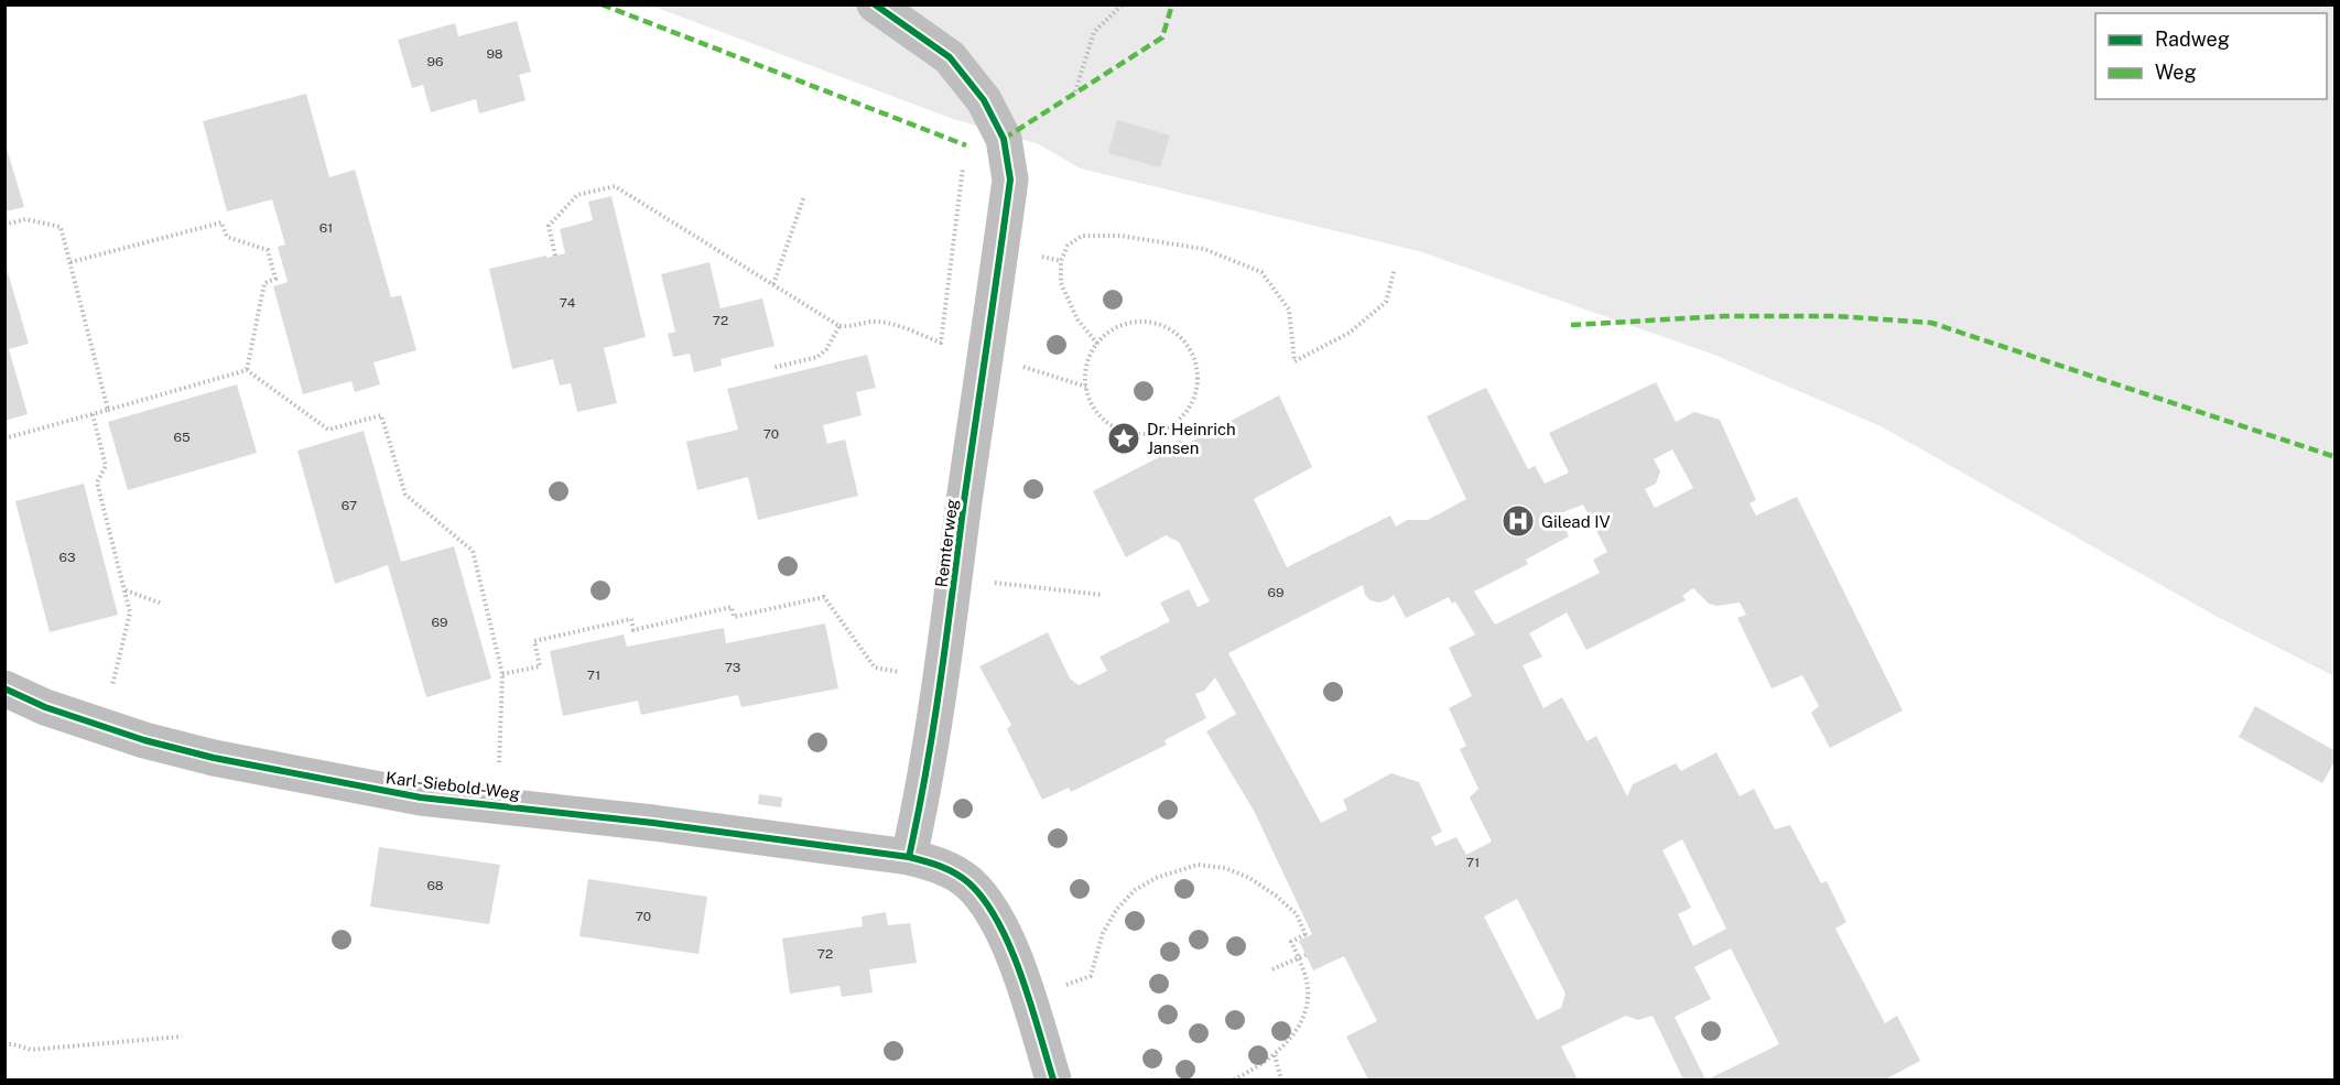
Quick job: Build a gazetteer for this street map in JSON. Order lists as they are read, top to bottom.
{
  "streets": {
    "street": ["Remterweg", "Karl-Siebold-Weg"]
  },
  "crossings": [
    ["Remterweg", "Karl-Siebold-Weg"]
  ],
  "places": {
    "place": ["Dr. Heinrich Jansen"],
    "hospital": ["Gilead IV"]
  },
  "house_numbers": [
    "98",
    "96",
    "61",
    "74",
    "72",
    "70",
    "65",
    "67",
    "63",
    "69",
    "69",
    "73",
    "71",
    "71",
    "68",
    "70",
    "72"
  ],
  "legend": ["Radweg", "Weg"]
}
